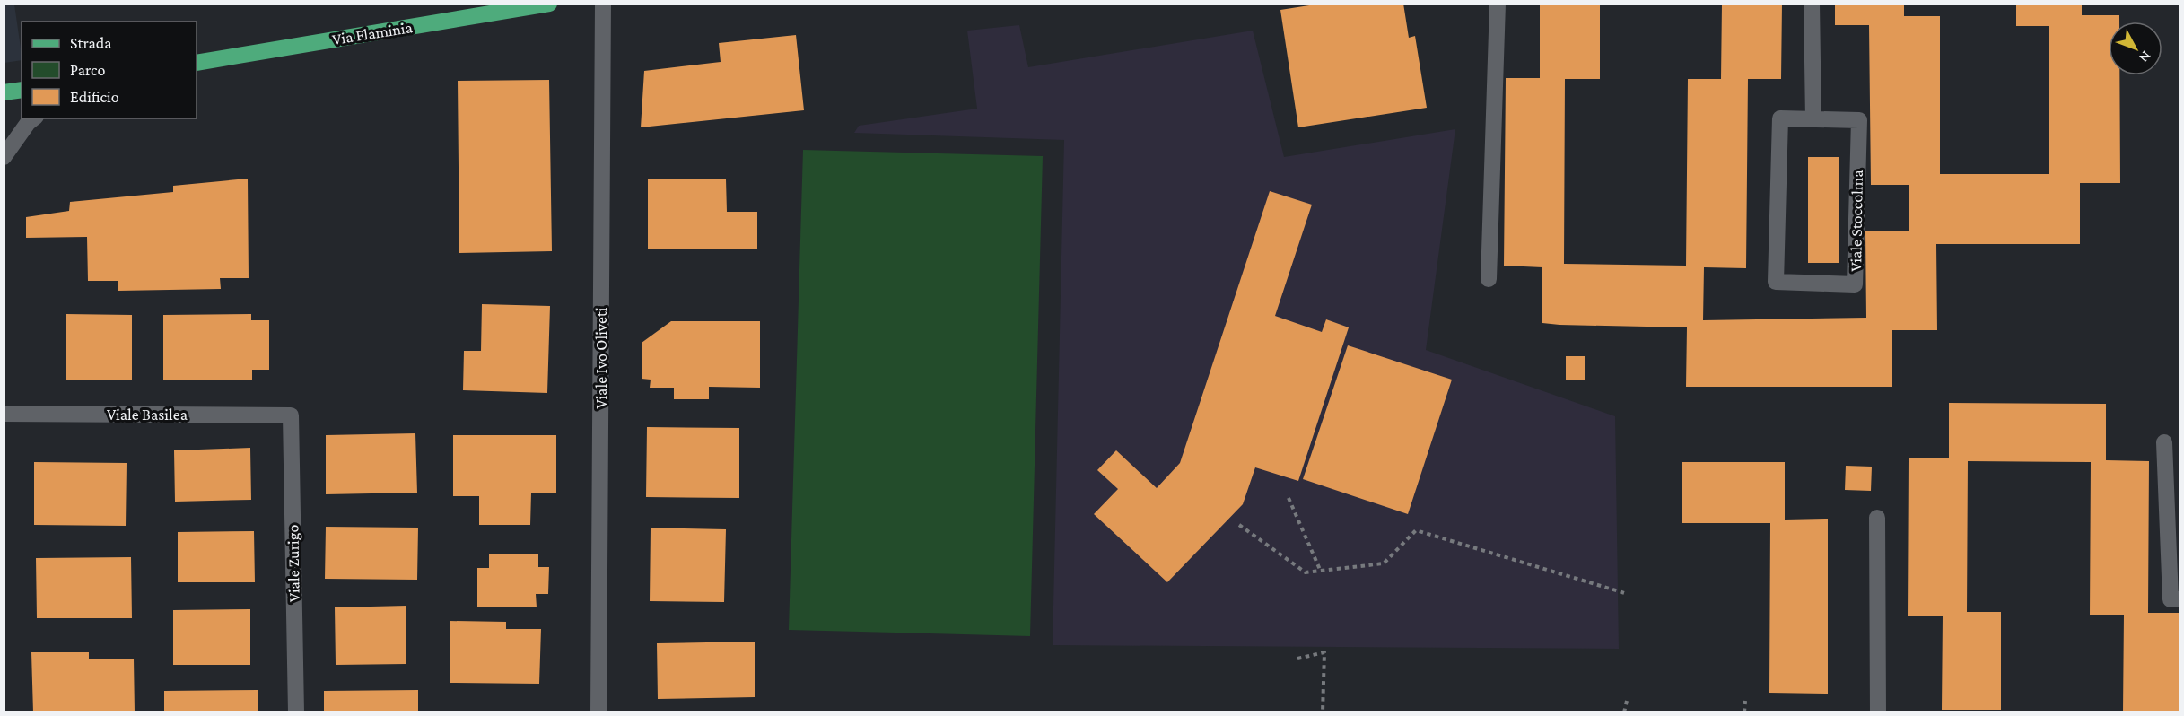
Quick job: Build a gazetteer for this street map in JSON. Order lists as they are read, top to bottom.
{
  "streets": {
    "main road": ["Via Flaminia"],
    "street": [
      "Viale Stoccolma",
      "Viale Ivo Oliveti",
      "Viale Basilea",
      "Viale Zurigo"
    ]
  },
  "crossings": [
    ["Viale Basilea", "Viale Zurigo"]
  ],
  "legend": ["Strada", "Parco", "Edificio"],
  "north": "bottom right"
}
